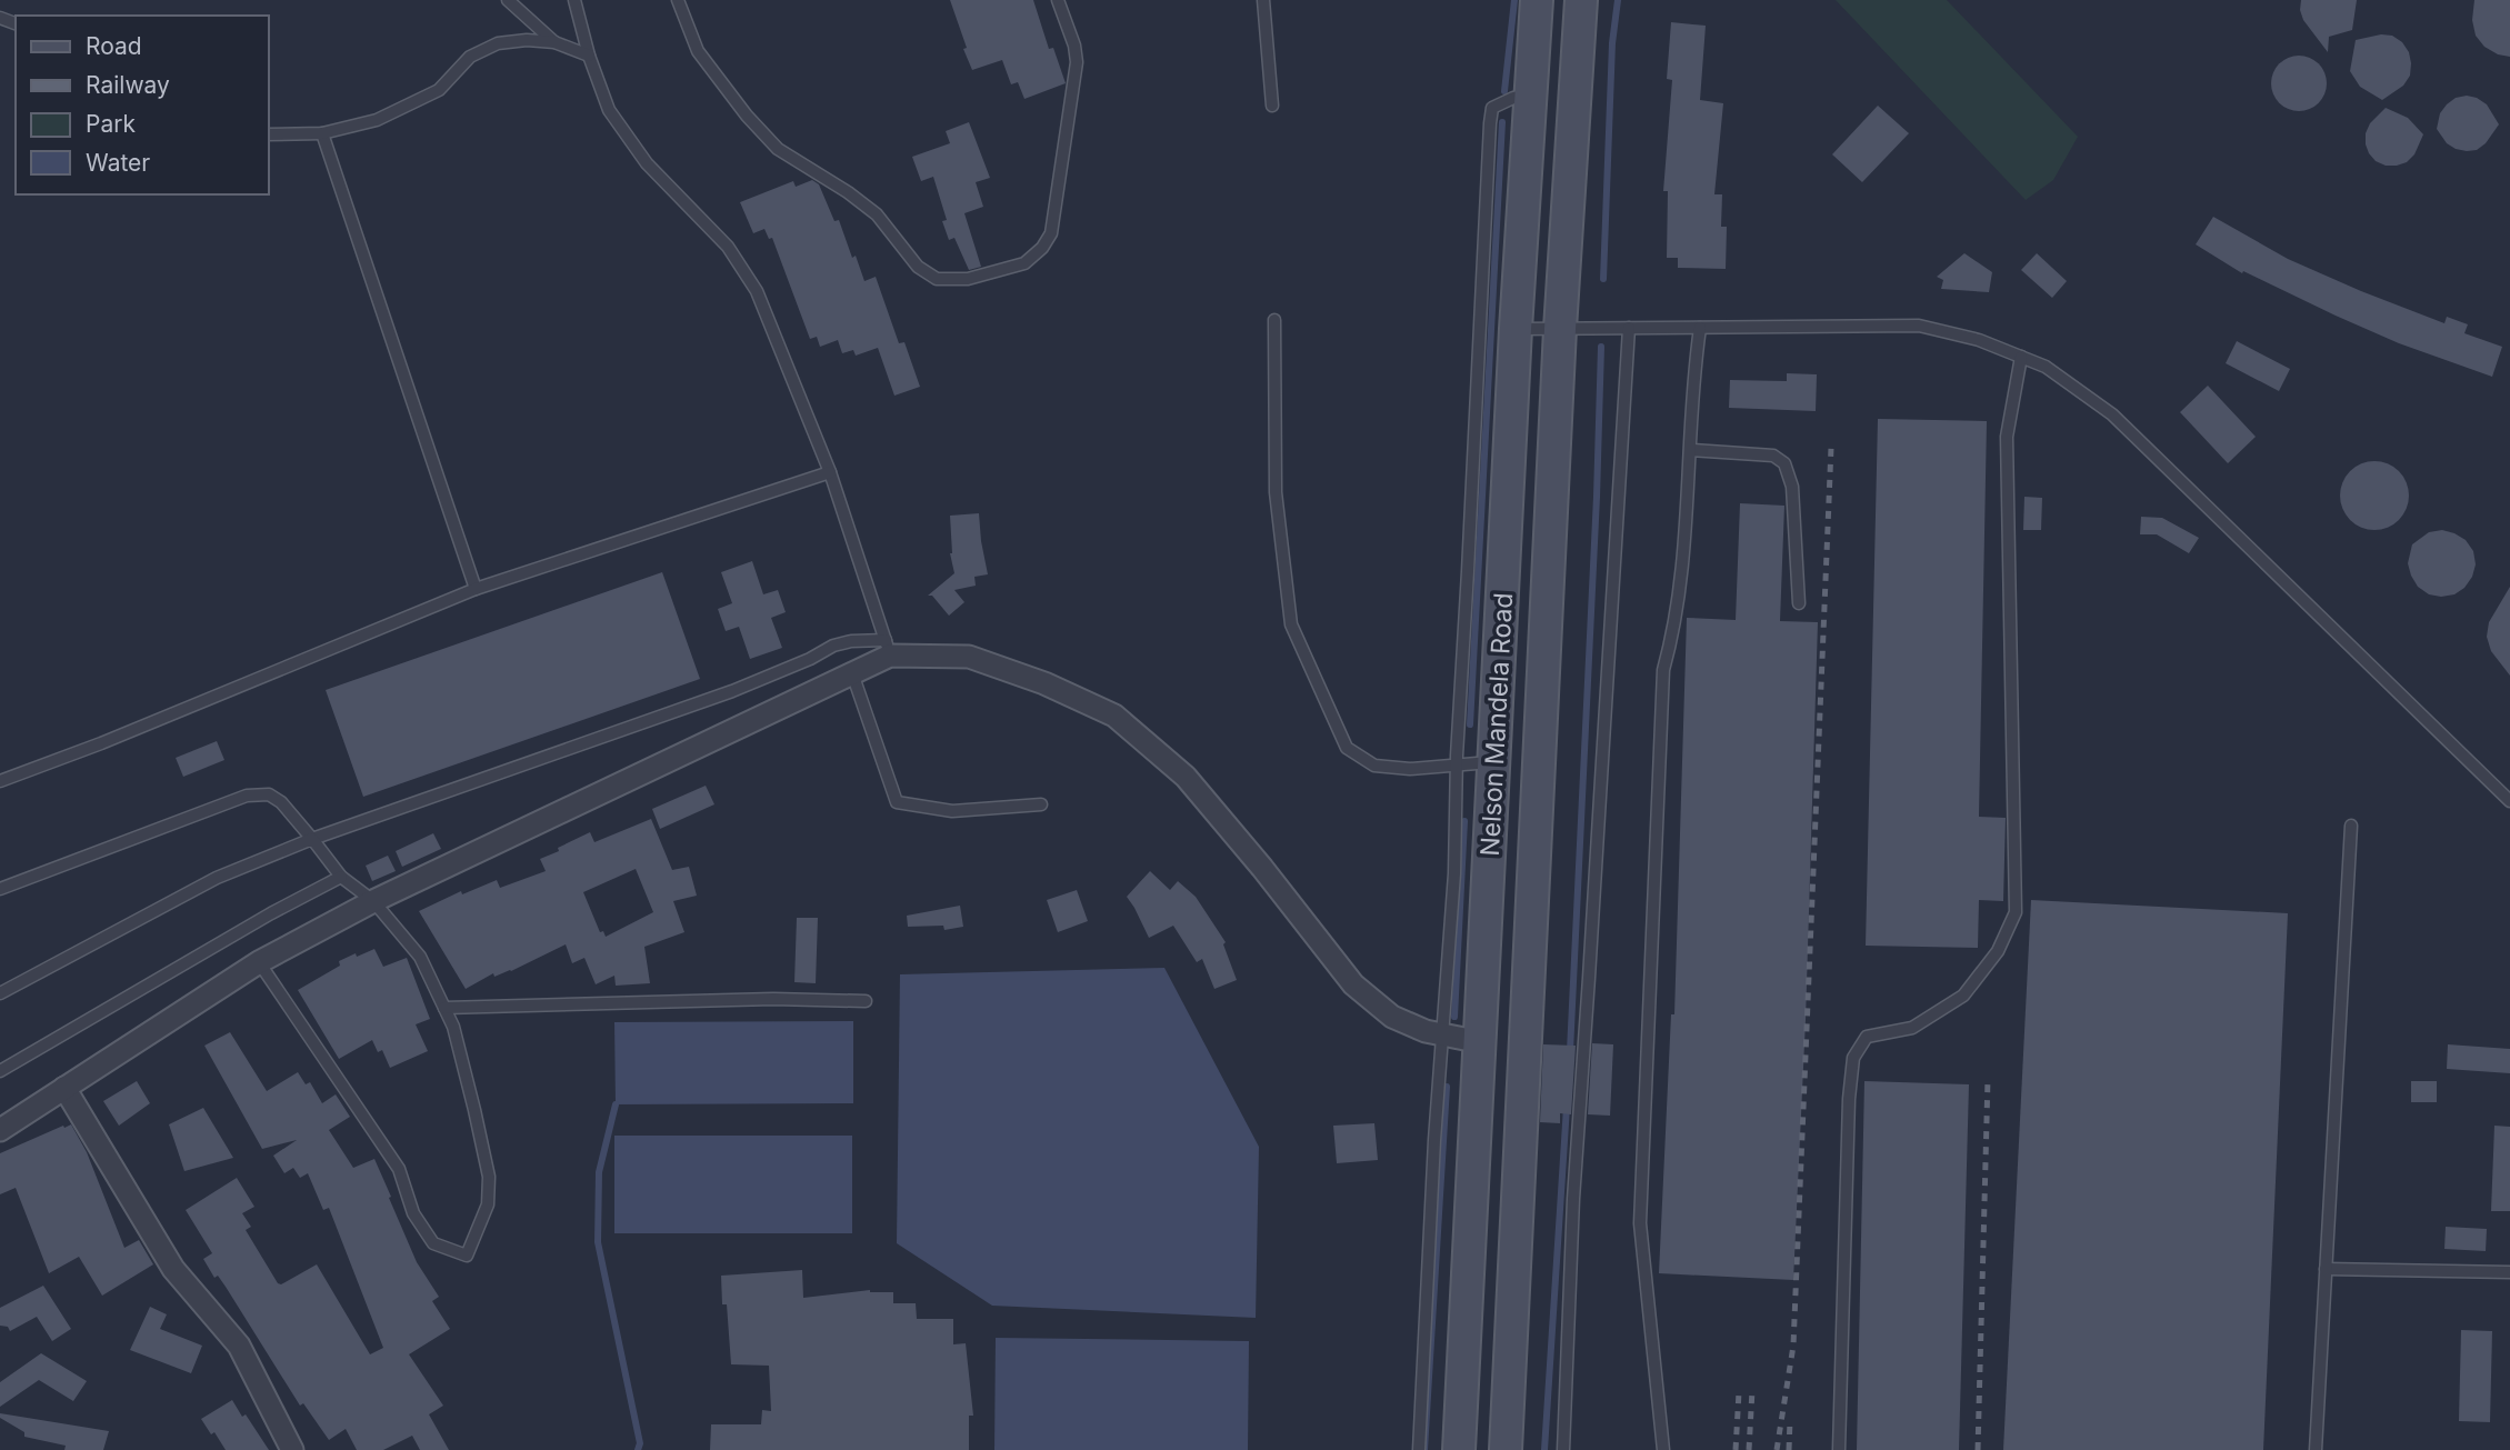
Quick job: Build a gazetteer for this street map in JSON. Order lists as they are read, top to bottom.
{
  "streets": {
    "main road": ["Nelson Mandela Road"]
  },
  "legend": [
    "Road",
    "Railway",
    "Park",
    "Water"
  ]
}
